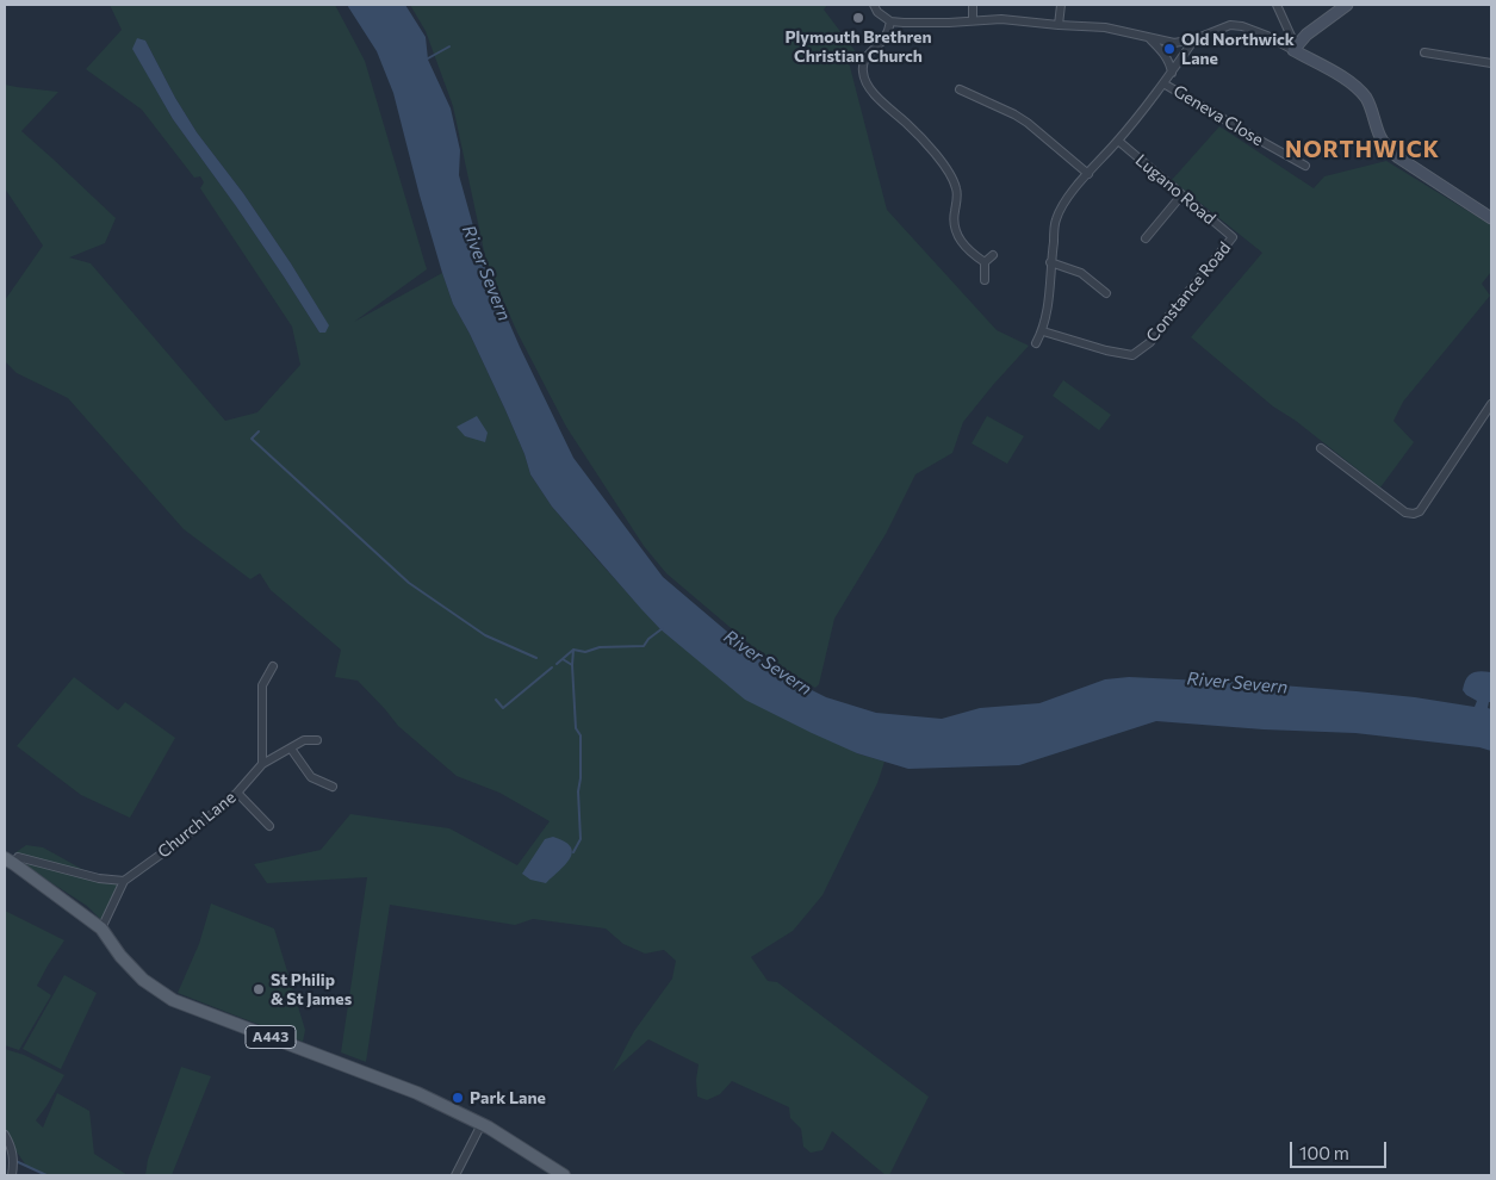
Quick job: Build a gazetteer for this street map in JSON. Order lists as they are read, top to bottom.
{
  "streets": {
    "main road": ["A443"],
    "street": [
      "Geneva Close",
      "Lugano Road",
      "Constance Road",
      "Church Lane"
    ]
  },
  "crossings": [
    ["Lugano Road", "Constance Road"],
    ["Church Lane", "A443"]
  ],
  "districts": ["NORTHWICK"],
  "water": ["River Severn"],
  "places": [
    "Plymouth Brethren Christian Church",
    "Old Northwick Lane",
    "St Philip & St James",
    "Park Lane"
  ],
  "scale_bar": "100 m"
}
